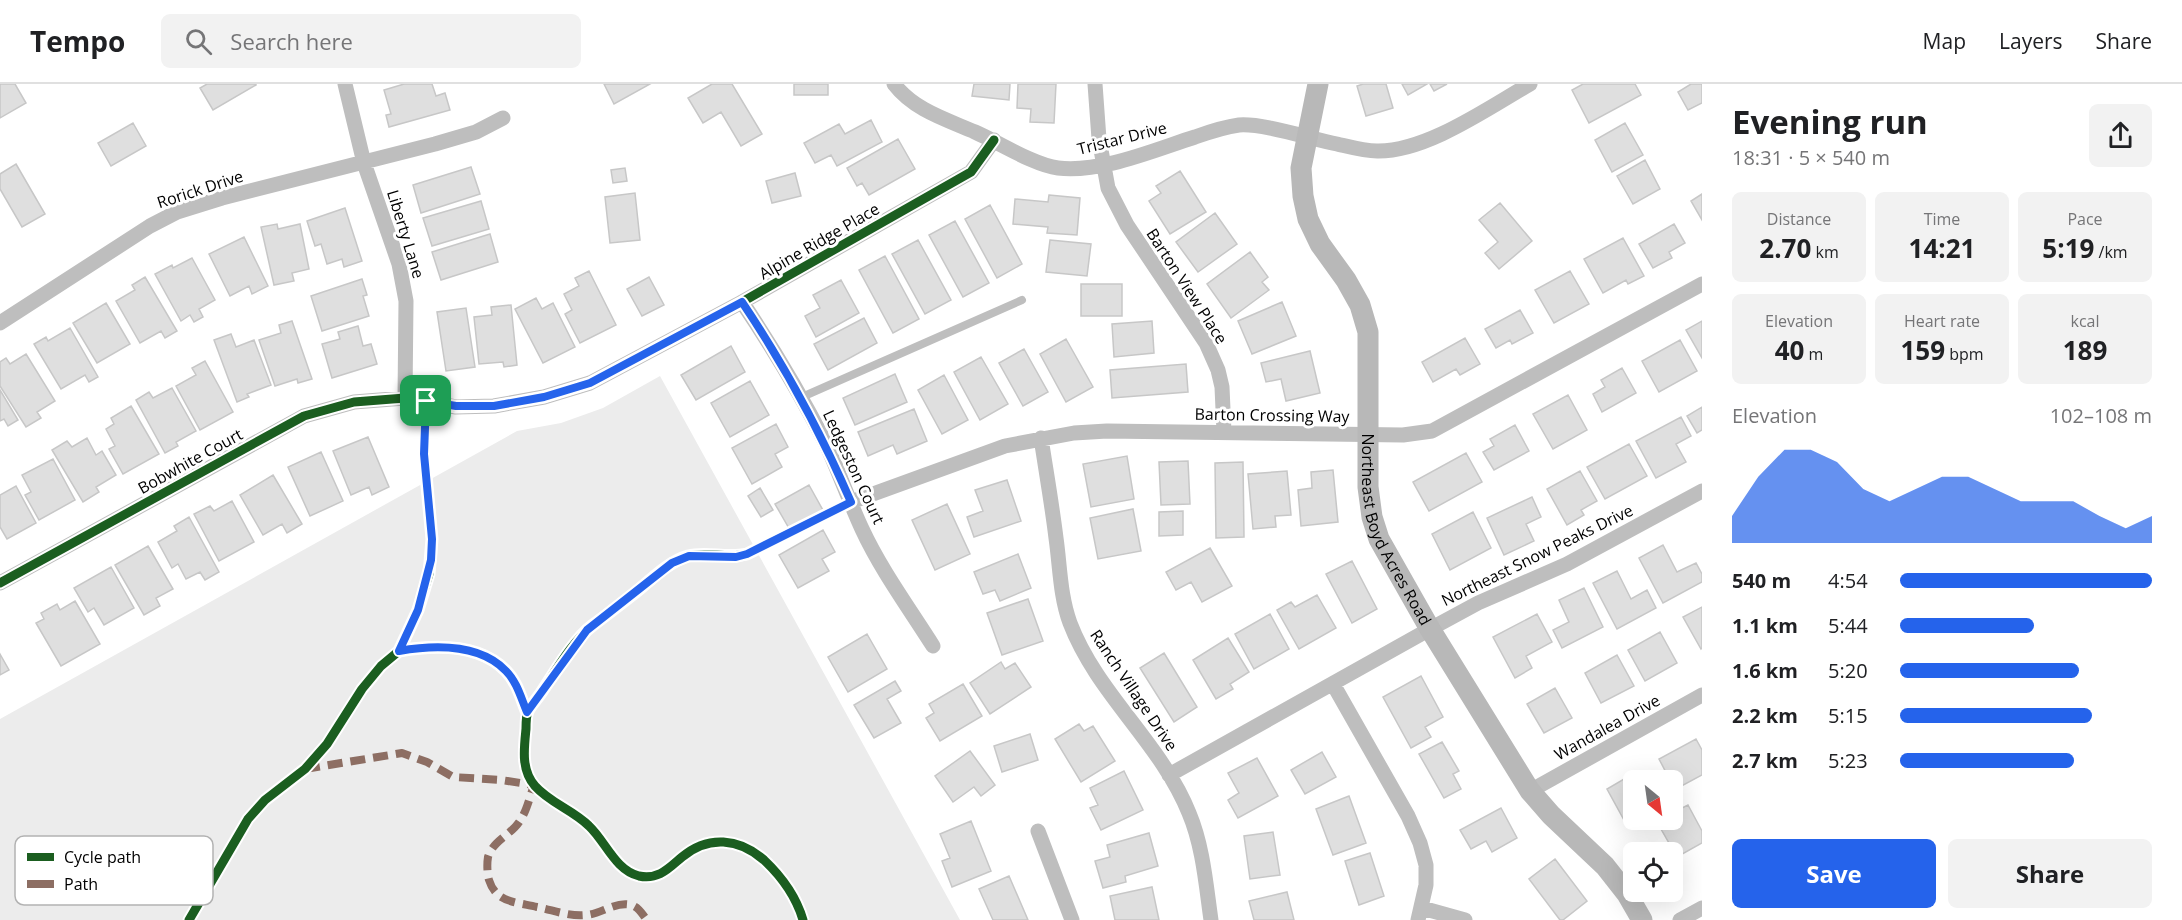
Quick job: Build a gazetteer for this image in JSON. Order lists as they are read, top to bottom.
{
  "streets": {
    "street": [
      "Tristar Drive",
      "Rorick Drive",
      "Liberty Lane",
      "Alpine Ridge Place",
      "Barton View Place",
      "Barton Crossing Way",
      "Bobwhite Court",
      "Ledgeston Court",
      "Northeast Boyd Acres Road",
      "Northeast Snow Peaks Drive",
      "Ranch Village Drive",
      "Wandalea Drive"
    ]
  },
  "crossings": [
    ["Tristar Drive", "Alpine Ridge Place"],
    ["Tristar Drive", "Barton View Place"],
    ["Tristar Drive", "Northeast Boyd Acres Road"],
    ["Rorick Drive", "Liberty Lane"],
    ["Liberty Lane", "Alpine Ridge Place"],
    ["Liberty Lane", "Bobwhite Court"],
    ["Alpine Ridge Place", "Bobwhite Court"],
    ["Alpine Ridge Place", "Ledgeston Court"],
    ["Barton View Place", "Barton Crossing Way"],
    ["Barton Crossing Way", "Ledgeston Court"],
    ["Barton Crossing Way", "Northeast Boyd Acres Road"],
    ["Barton Crossing Way", "Ranch Village Drive"],
    ["Northeast Boyd Acres Road", "Northeast Snow Peaks Drive"],
    ["Northeast Boyd Acres Road", "Wandalea Drive"],
    ["Northeast Snow Peaks Drive", "Ranch Village Drive"]
  ],
  "legend": ["Cycle path", "Path"],
  "north": "bottom right",
  "page": {
    "header": "Tempo",
    "search": "Search here",
    "nav": ["Map", "Layers", "Share"],
    "heading": ["Evening run", "18:31 · 5 × 540 m"],
    "stats": [
      ["Distance", "2.70 km"],
      ["Time", "14:21"],
      ["Pace", "5:19 /km"],
      ["Elevation", "40 m"],
      ["Heart rate", "159 bpm"],
      ["kcal", "189"]
    ],
    "chart": ["Elevation", "102–108 m"],
    "list": [
      {
        "name": "540 m",
        "note": "4:54"
      },
      {
        "name": "1.1 km",
        "note": "5:44"
      },
      {
        "name": "1.6 km",
        "note": "5:20"
      },
      {
        "name": "2.2 km",
        "note": "5:15"
      },
      {
        "name": "2.7 km",
        "note": "5:23"
      }
    ],
    "buttons": ["Save", "Share"]
  }
}
